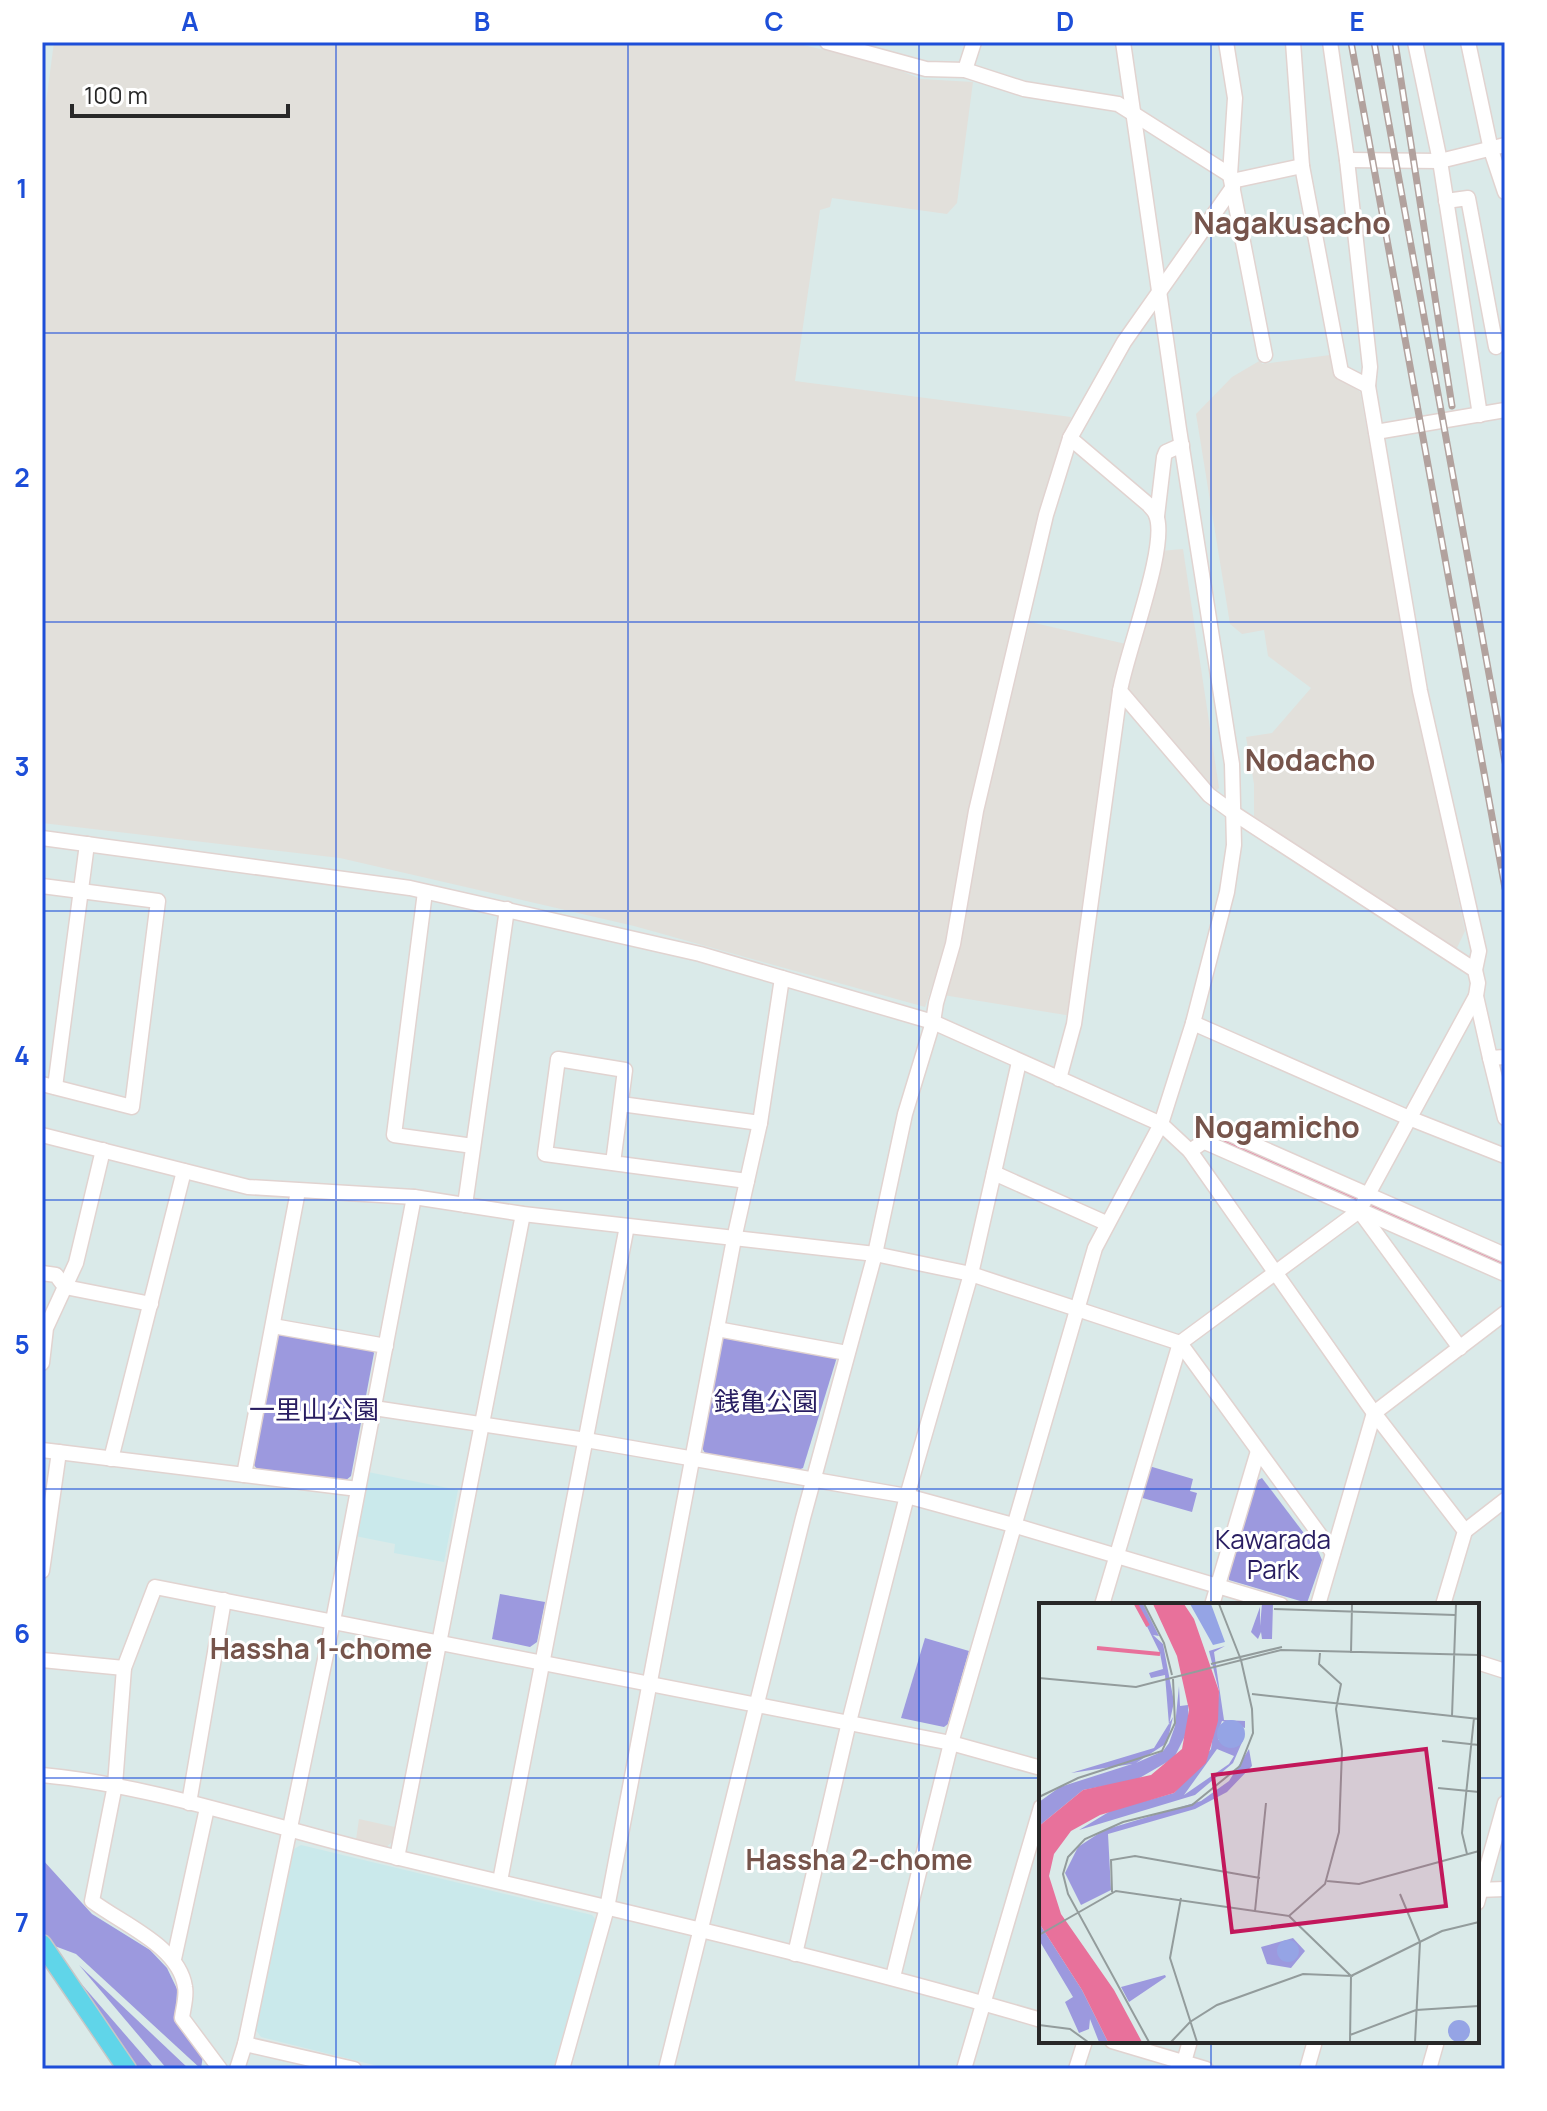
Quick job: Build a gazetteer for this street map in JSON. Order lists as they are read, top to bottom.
{
  "districts": [
    "Nagakusacho",
    "Nodacho",
    "Nogamicho",
    "Hassha 1-chome",
    "Hassha 2-chome"
  ],
  "parks": ["銭亀公園", "一里山公園", "Kawarada Park"],
  "scale_bar": "100 m",
  "grid": {
    "columns": [
      "A",
      "B",
      "C",
      "D",
      "E"
    ],
    "rows": [
      "1",
      "2",
      "3",
      "4",
      "5",
      "6",
      "7"
    ]
  }
}
